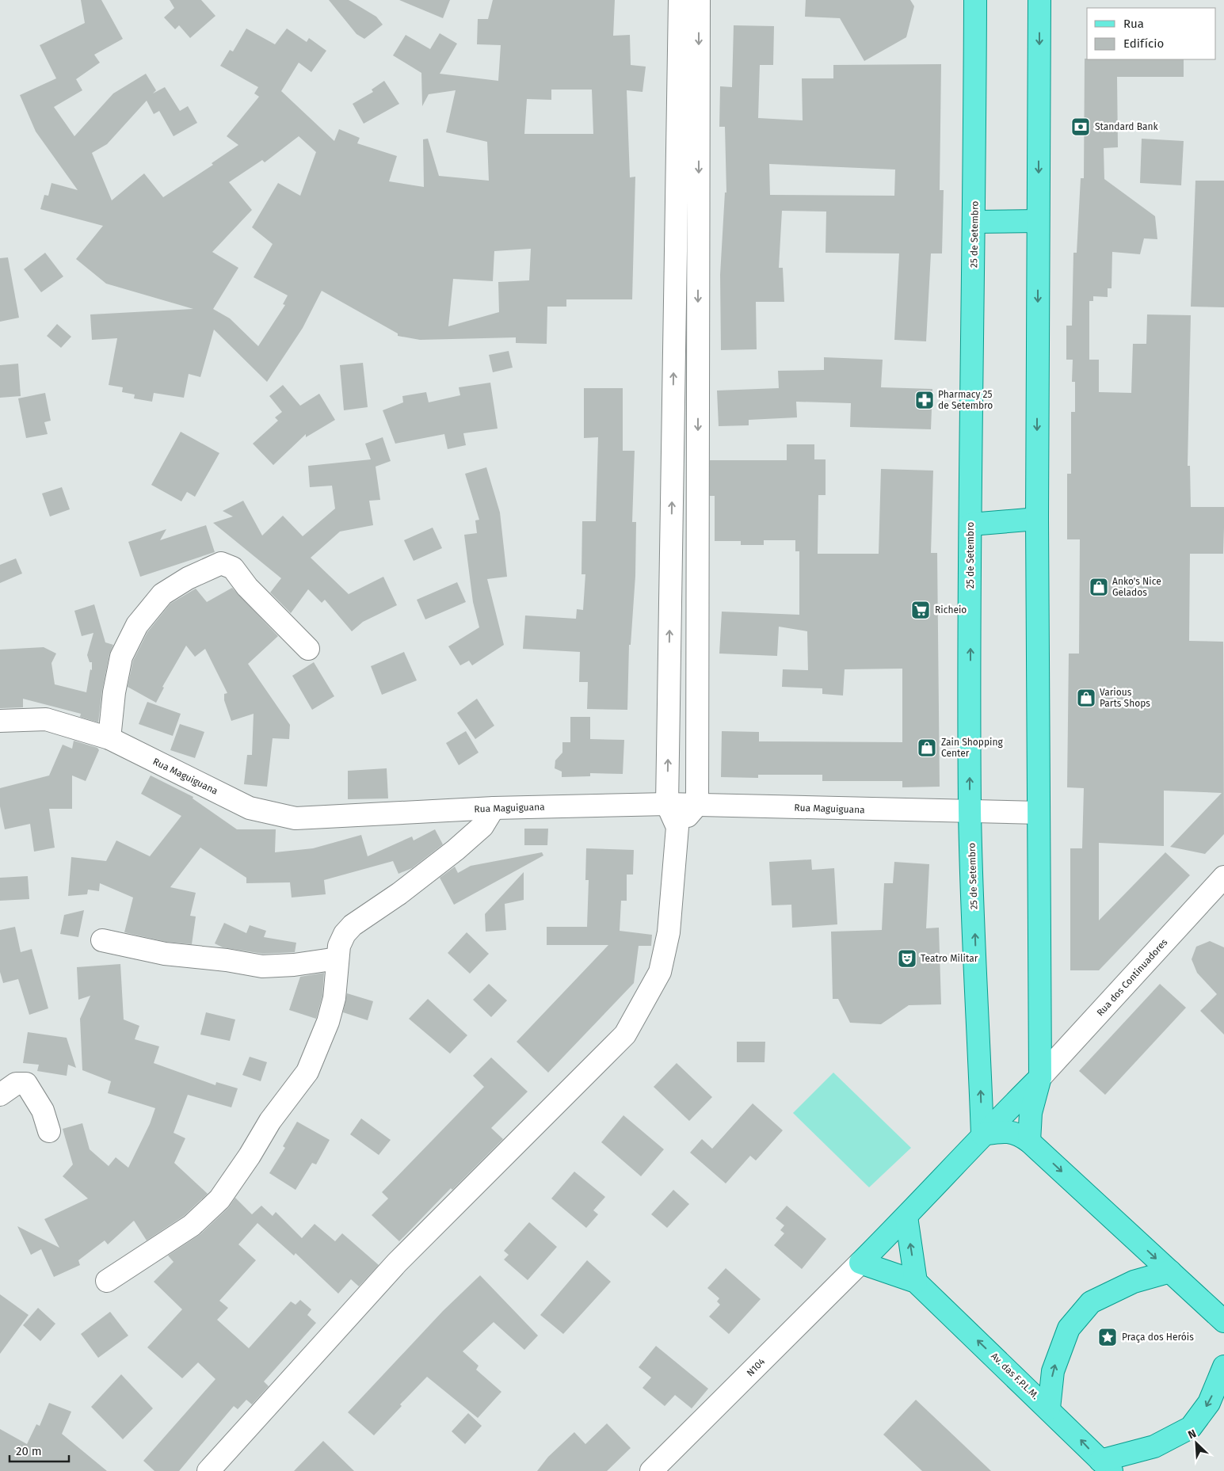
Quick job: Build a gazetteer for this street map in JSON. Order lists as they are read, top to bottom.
{
  "streets": {
    "main road": ["25 de Setembro", "N104", "Av. das F.P.L.M."],
    "street": ["Rua Maguiguana", "Rua dos Continuadores"]
  },
  "crossings": [
    ["25 de Setembro", "Rua Maguiguana"],
    ["25 de Setembro", "N104"],
    ["Rua dos Continuadores", "N104"]
  ],
  "places": {
    "bank": ["Standard Bank"],
    "pharmacy": ["Pharmacy 25 de Setembro"],
    "shop": ["Anko's Nice Gelados", "Various Parts Shops", "Zain Shopping Center"],
    "supermarket": ["Richeio"],
    "theatre": ["Teatro Militar"],
    "place": ["Praça dos Heróis"]
  },
  "legend": ["Rua", "Edifício"],
  "scale_bar": "20 m",
  "north": "top left"
}
